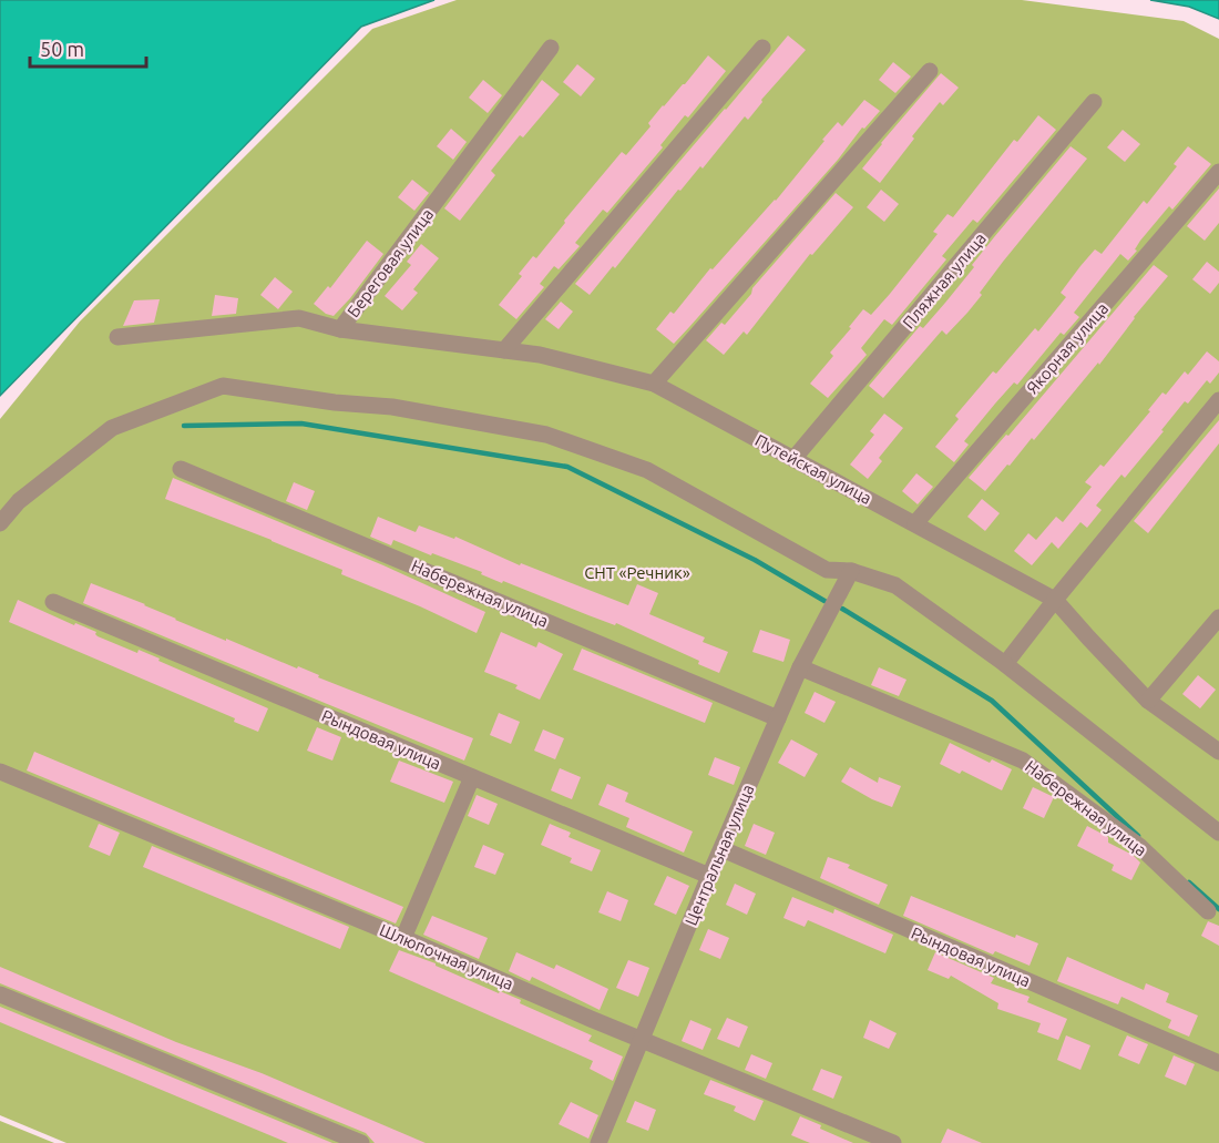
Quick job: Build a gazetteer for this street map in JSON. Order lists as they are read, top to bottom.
{
  "streets": {
    "street": [
      "Береговая улица",
      "Пляжная улица",
      "Якорная улица",
      "Путейская улица",
      "Набережная улица",
      "Рындовая улица",
      "Центральная улица",
      "Шлюпочная улица"
    ]
  },
  "crossings": [
    ["Береговая улица", "Путейская улица"],
    ["Пляжная улица", "Путейская улица"],
    ["Якорная улица", "Путейская улица"],
    ["Набережная улица", "Центральная улица"],
    ["Рындовая улица", "Центральная улица"],
    ["Центральная улица", "Шлюпочная улица"]
  ],
  "parks": ["СНТ «Речник»"],
  "scale_bar": "50 m"
}
